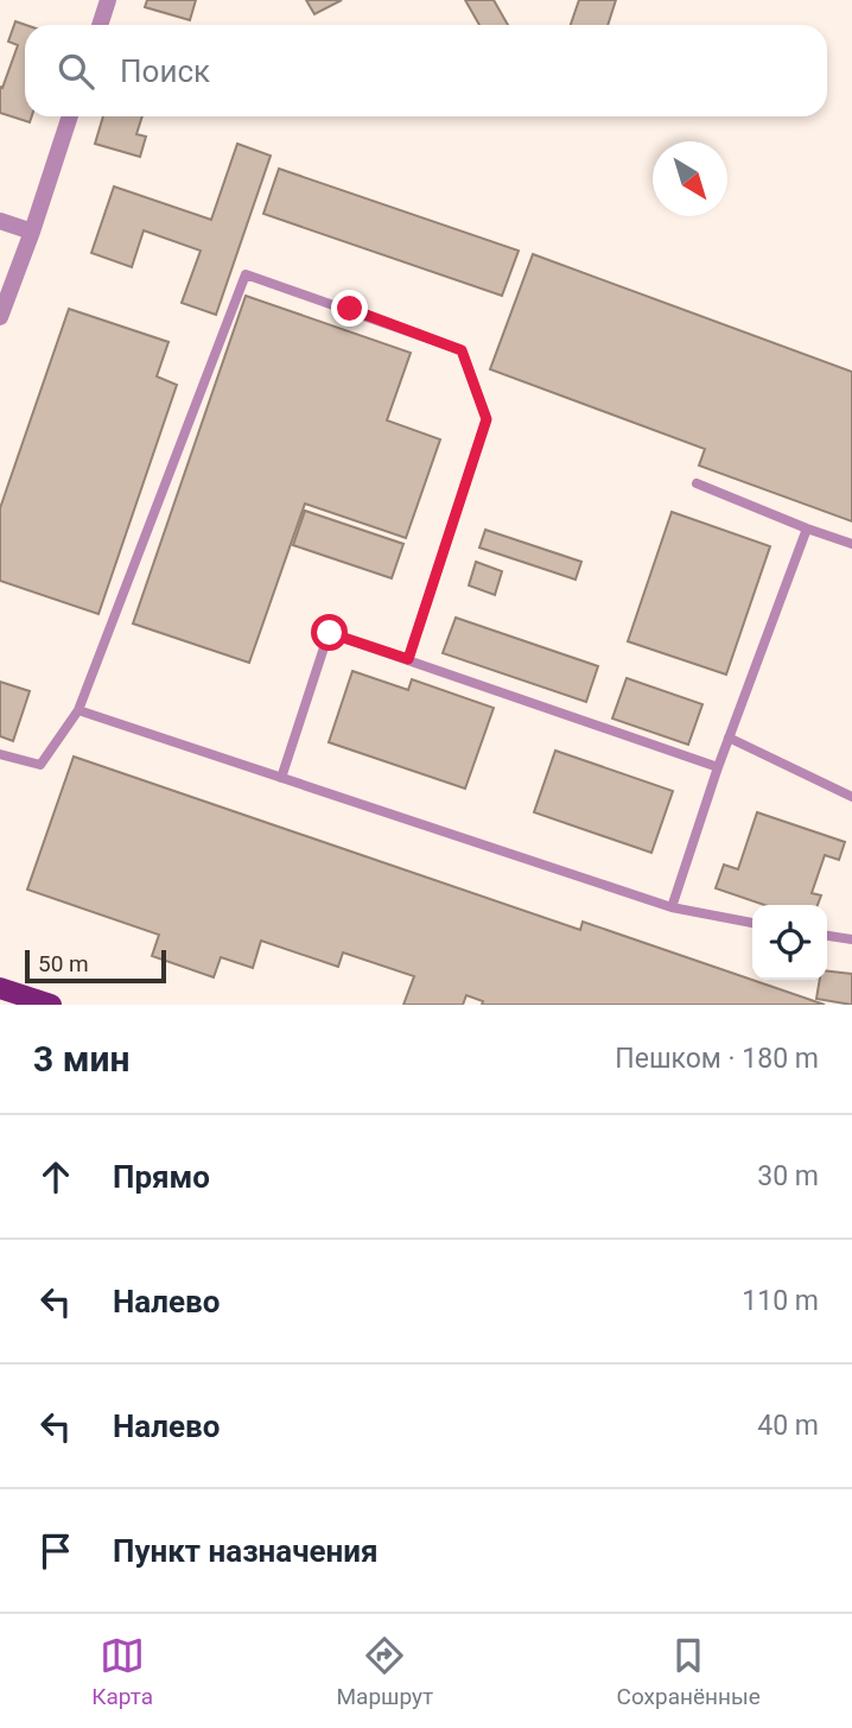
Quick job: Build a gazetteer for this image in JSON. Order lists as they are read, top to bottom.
{
  "scale_bar": "50 m",
  "north": "bottom right",
  "page": {
    "search": "Поиск",
    "scale": "50 m",
    "heading": ["3 мин", "Пешком · 180 m"],
    "list": [
      ["Прямо", "30 m"],
      ["Налево", "110 m"],
      ["Налево", "40 m"],
      "Пункт назначения"
    ],
    "nav": ["Карта", "Маршрут", "Сохранённые"]
  }
}
